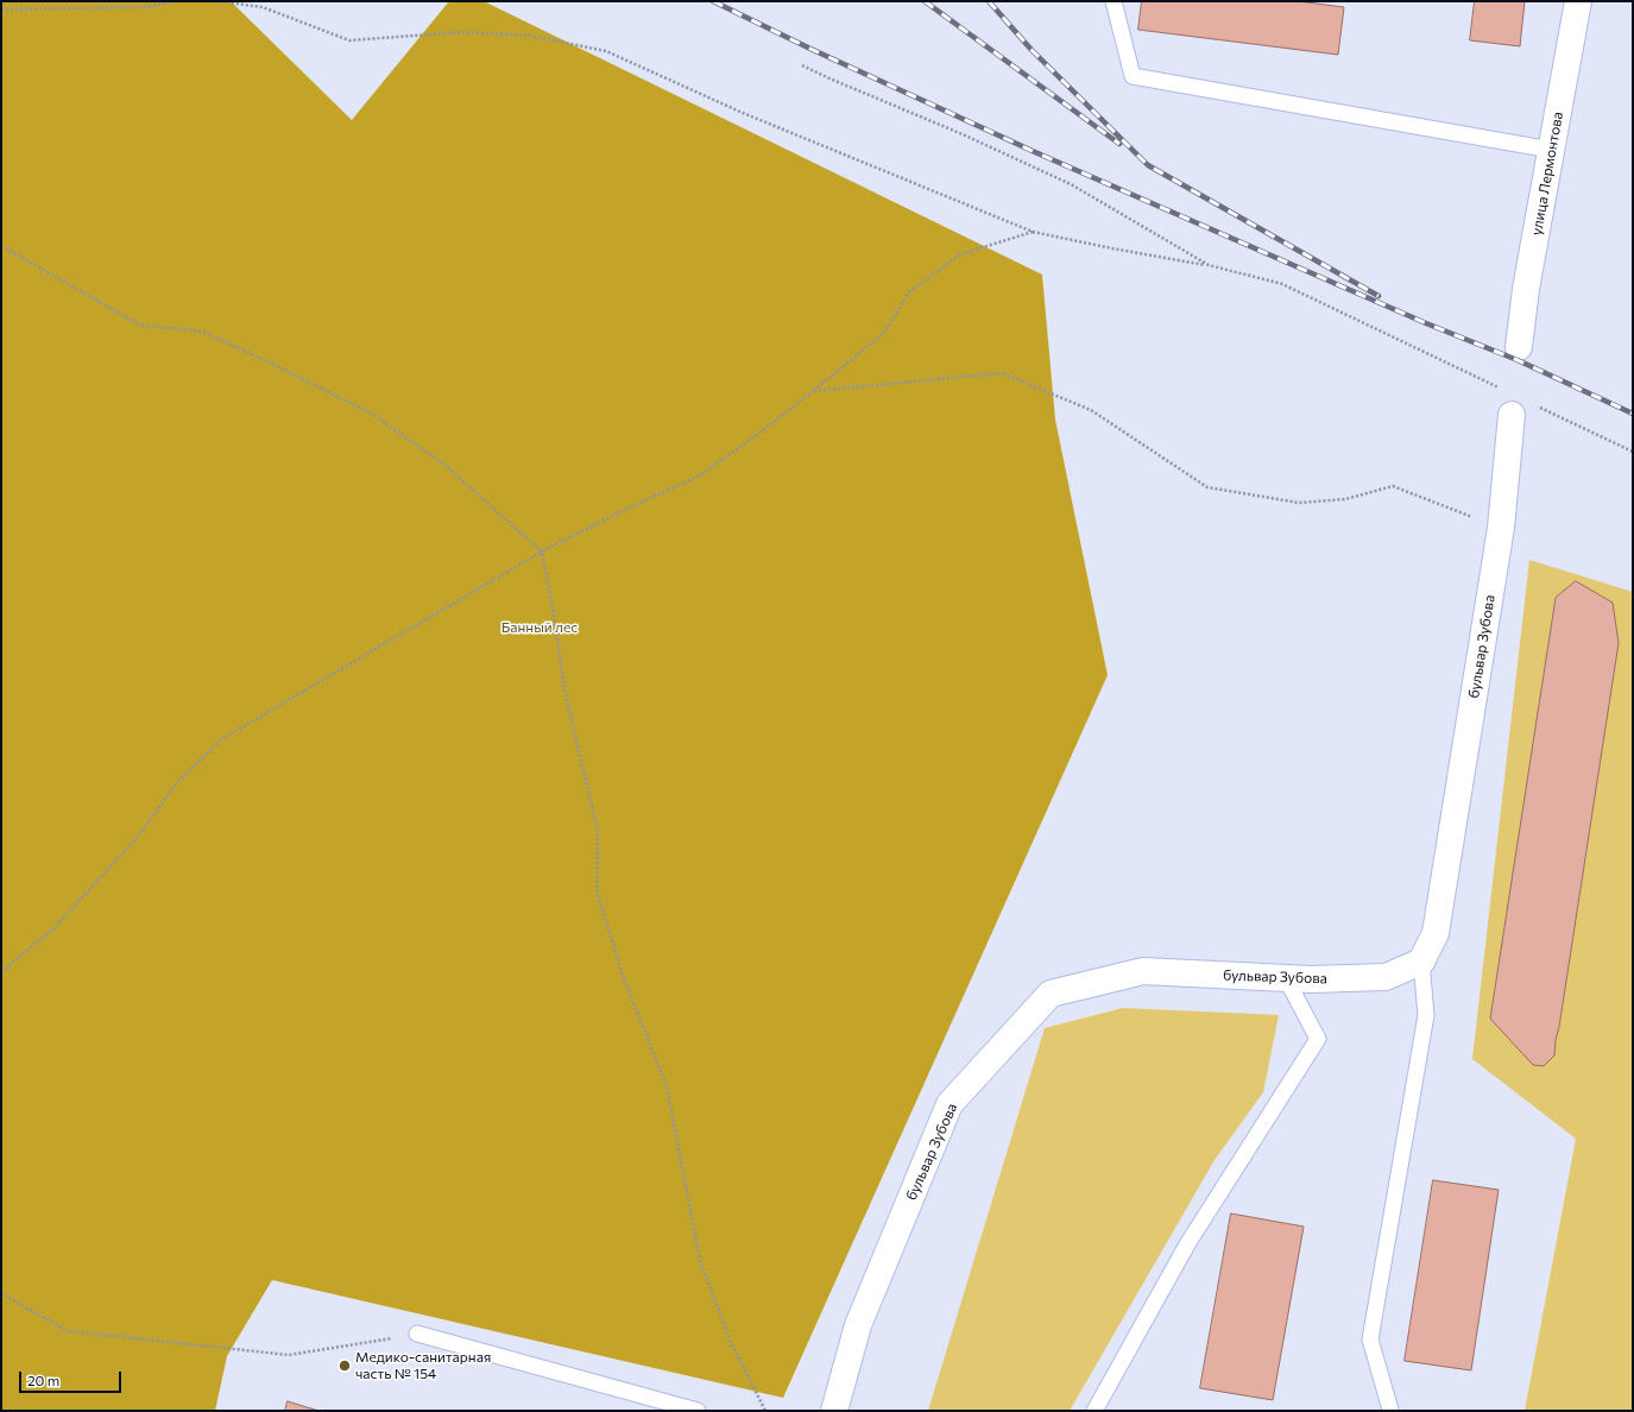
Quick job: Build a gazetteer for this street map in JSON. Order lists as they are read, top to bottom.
{
  "streets": {
    "street": ["улица Лермонтова", "бульвар Зубова"]
  },
  "parks": ["Банный лес"],
  "places": ["Медико-санитарная часть № 154"],
  "scale_bar": "20 m"
}
